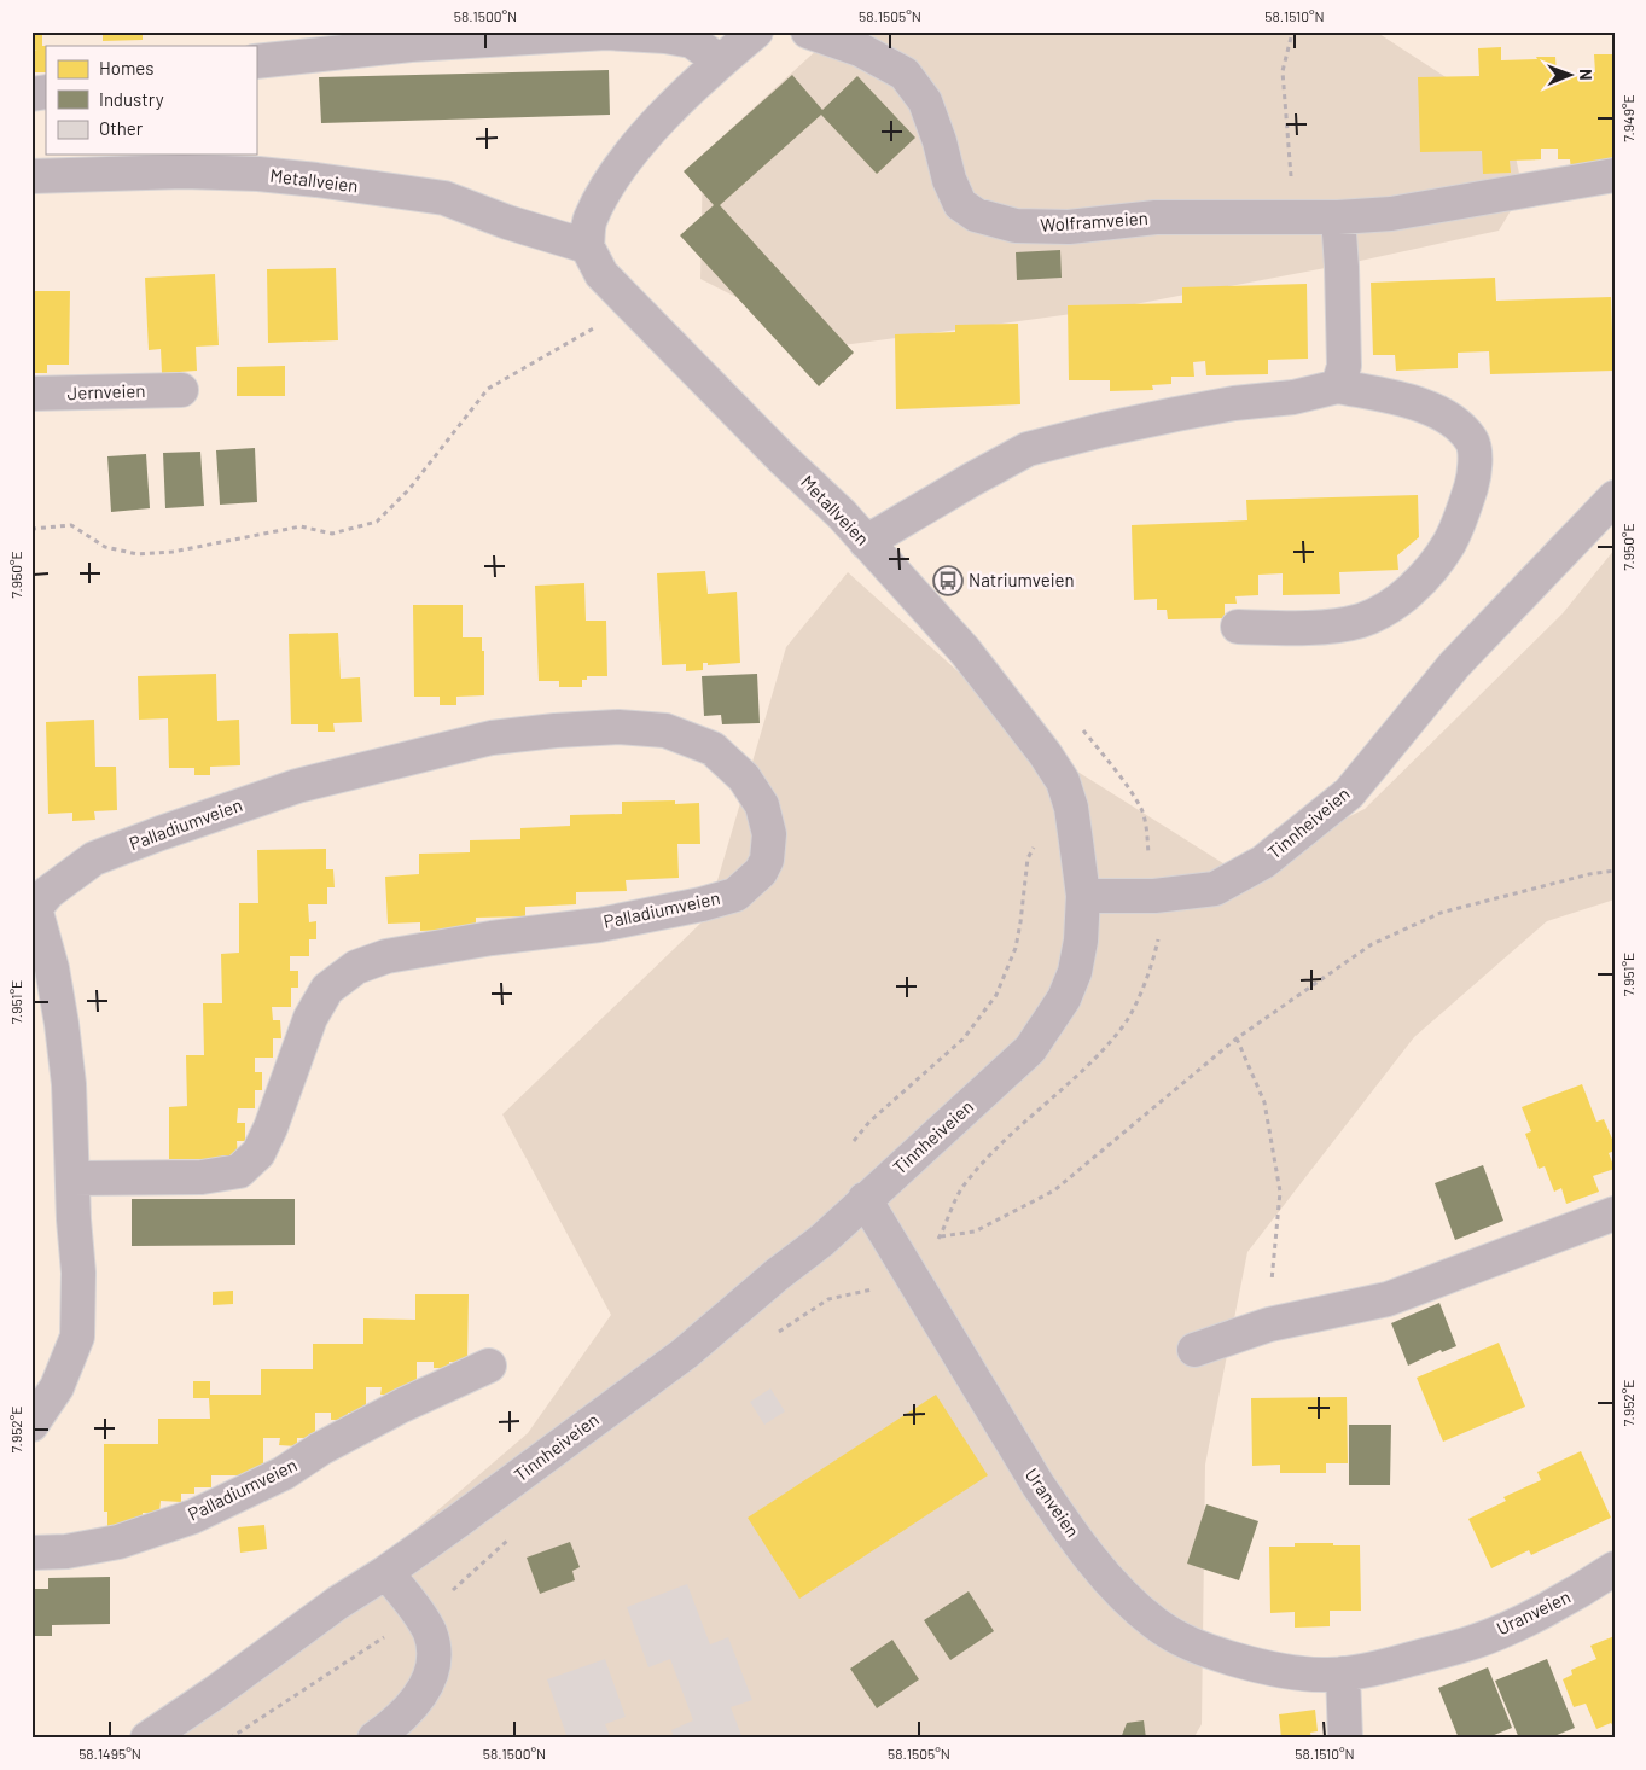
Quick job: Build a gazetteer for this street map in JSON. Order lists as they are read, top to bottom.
{
  "streets": {
    "street": [
      "Metallveien",
      "Wolframveien",
      "Jernveien",
      "Tinnheiveien",
      "Palladiumveien",
      "Uranveien"
    ]
  },
  "crossings": [
    ["Metallveien", "Tinnheiveien"],
    ["Tinnheiveien", "Uranveien"]
  ],
  "places": {
    "bus stop": ["Natriumveien"]
  },
  "legend": ["Homes", "Industry", "Other"],
  "north": "right",
  "coordinates": [
    "58.1500°N",
    "58.1505°N",
    "58.1510°N",
    "7.949°E",
    "7.950°E",
    "7.951°E",
    "7.952°E",
    "58.1495°N"
  ]
}
